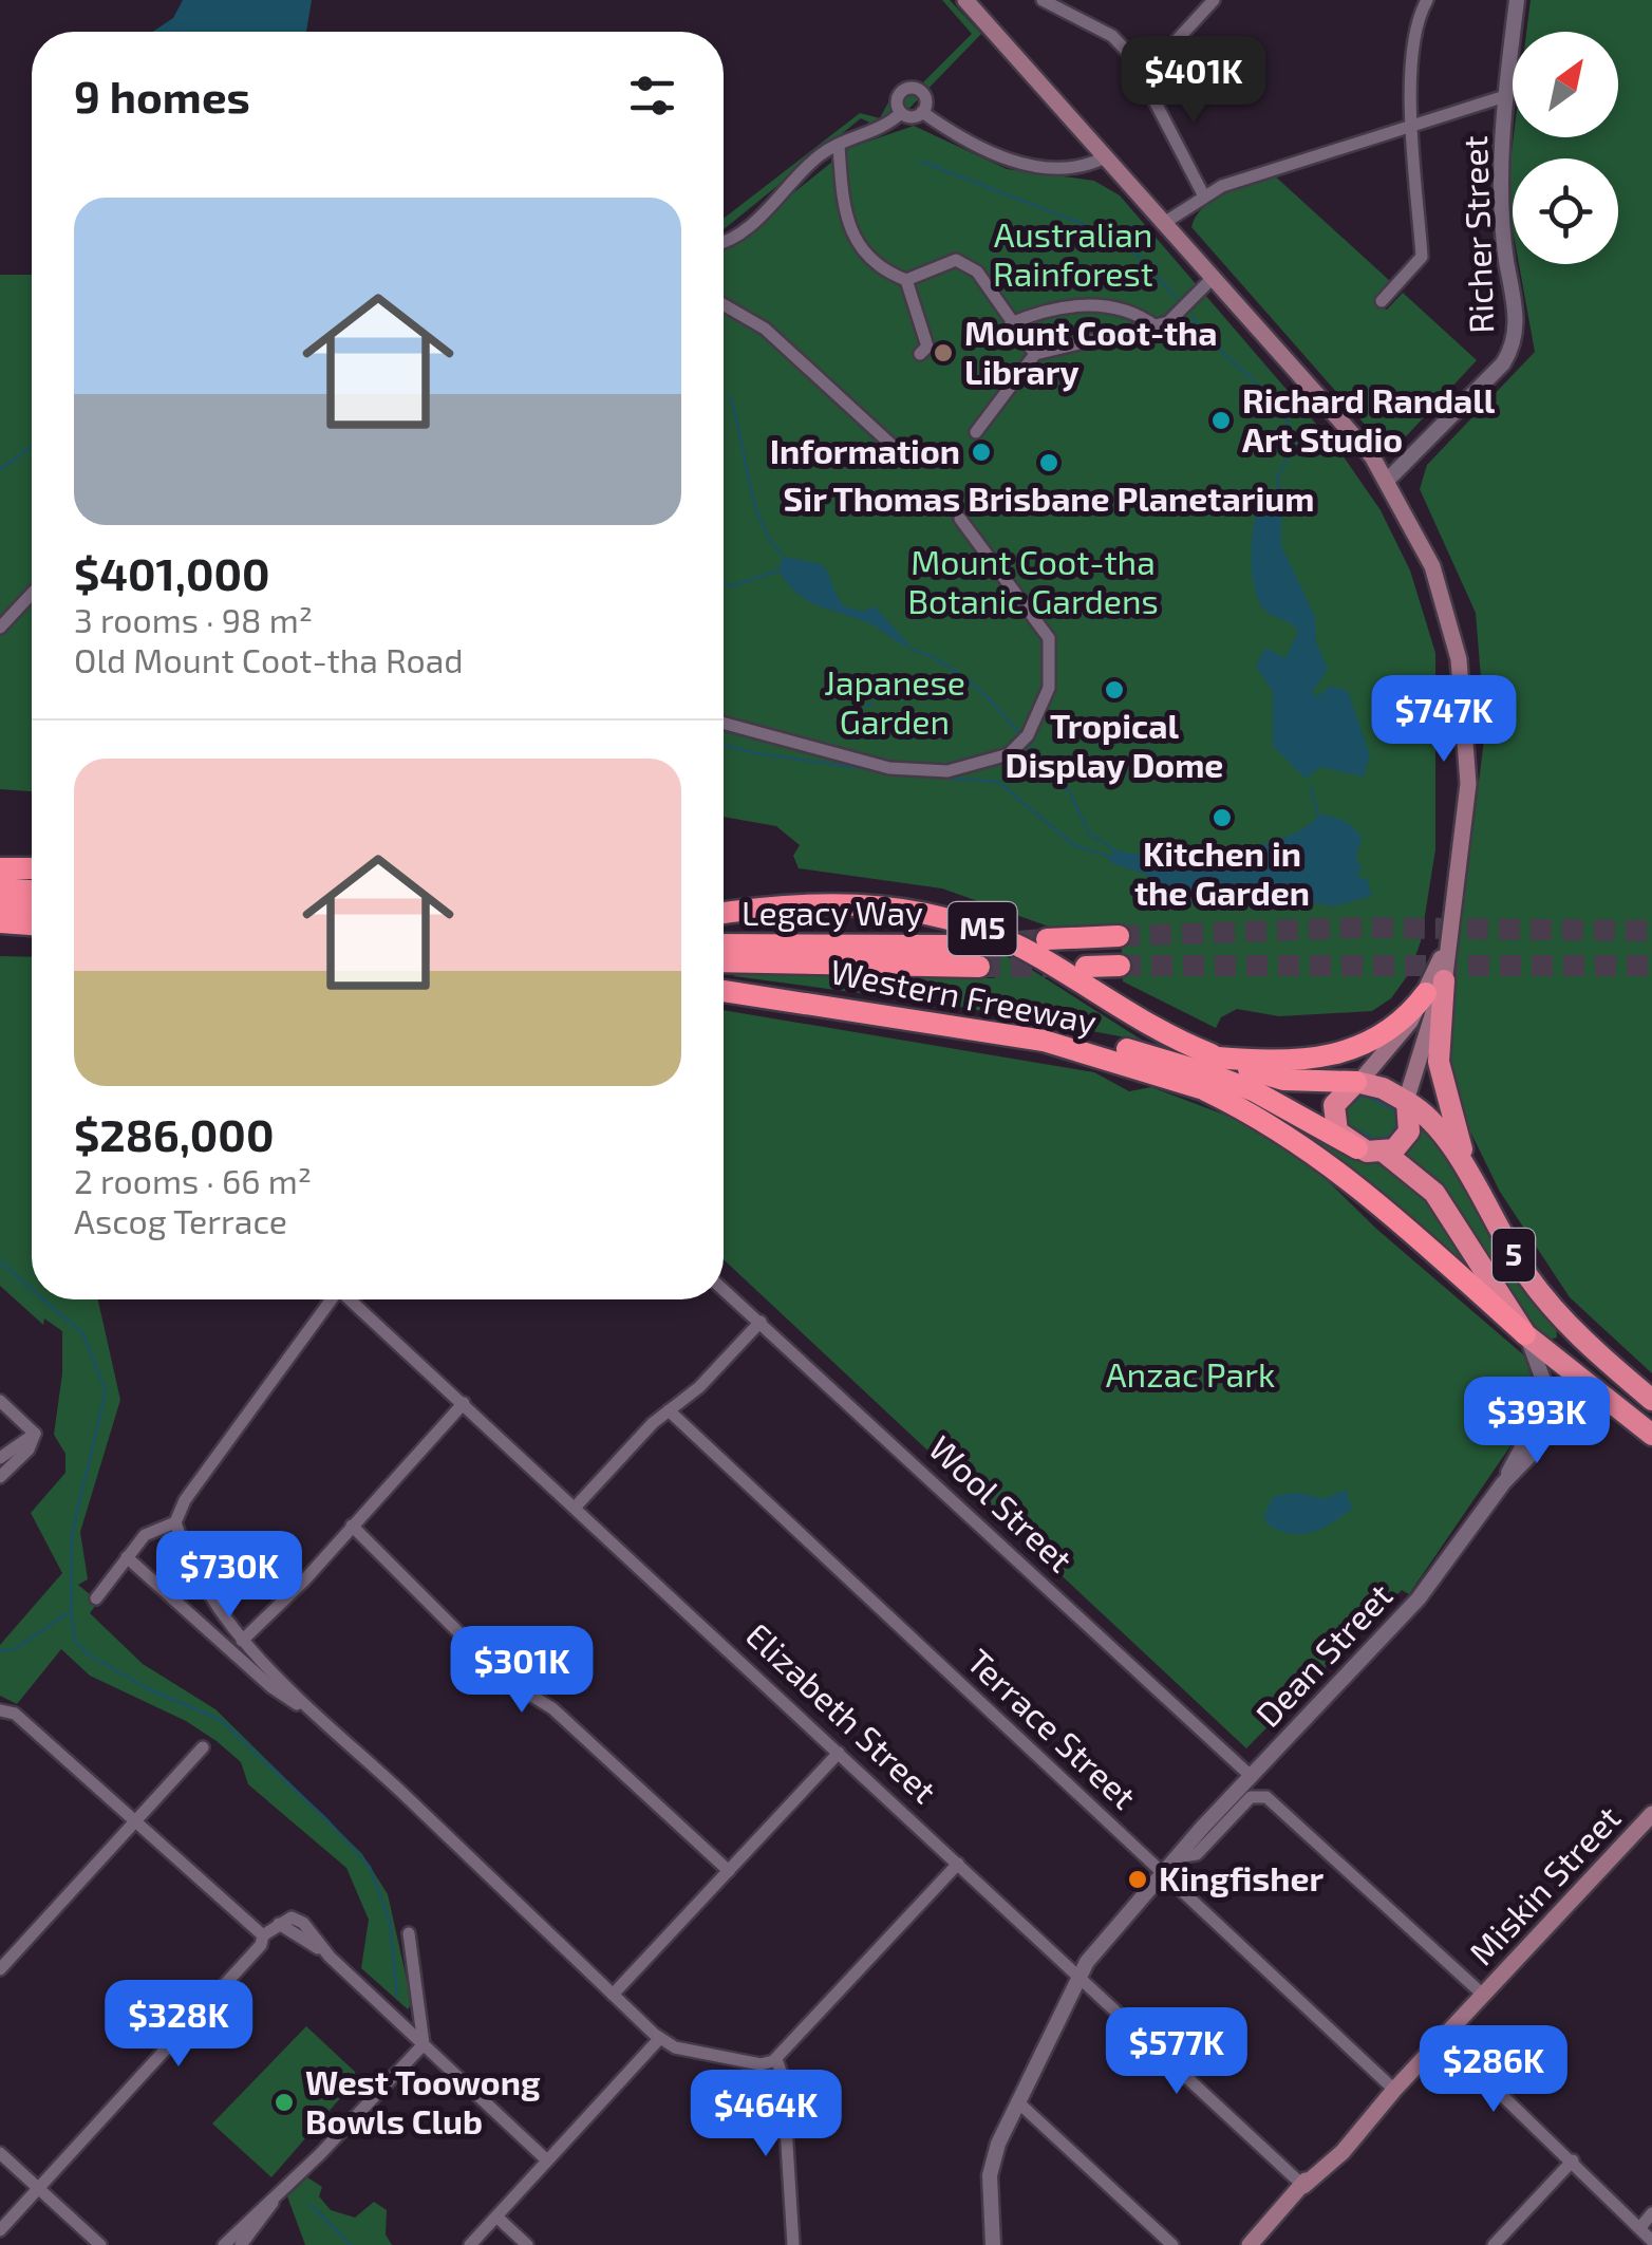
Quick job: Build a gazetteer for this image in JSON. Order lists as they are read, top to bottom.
{
  "streets": {
    "highway": [
      "Legacy Way",
      "M5",
      "Western Freeway",
      "5"
    ],
    "main road": ["Miskin Street"],
    "street": [
      "Richer Street",
      "Wool Street",
      "Dean Street",
      "Elizabeth Street",
      "Terrace Street"
    ]
  },
  "crossings": [
    ["Western Freeway", "5"],
    ["Wool Street", "Dean Street"],
    ["Dean Street", "Elizabeth Street"],
    ["Dean Street", "Terrace Street"],
    ["Dean Street", "Miskin Street"],
    ["Elizabeth Street", "Miskin Street"],
    ["Terrace Street", "Miskin Street"]
  ],
  "parks": [
    "Australian Rainforest",
    "Mount Coot-tha Botanic Gardens",
    "Japanese Garden",
    "Anzac Park"
  ],
  "places": [
    "Mount Coot-tha Library",
    "Richard Randall Art Studio",
    "Information",
    "Sir Thomas Brisbane Planetarium",
    "Tropical Display Dome",
    "Kitchen in the Garden",
    "Kingfisher",
    "West Toowong Bowls Club"
  ],
  "north": "top right",
  "page": {
    "heading": "9 homes",
    "price": [
      "$401K",
      "$747K",
      "$393K",
      "$730K",
      "$301K",
      "$328K",
      "$577K",
      "$286K",
      "$464K"
    ],
    "list": [
      {
        "name": "$401,000",
        "note": "3 rooms · 98 m² · Old Mount Coot-tha Road"
      },
      {
        "name": "$286,000",
        "note": "2 rooms · 66 m² · Ascog Terrace"
      }
    ]
  }
}
